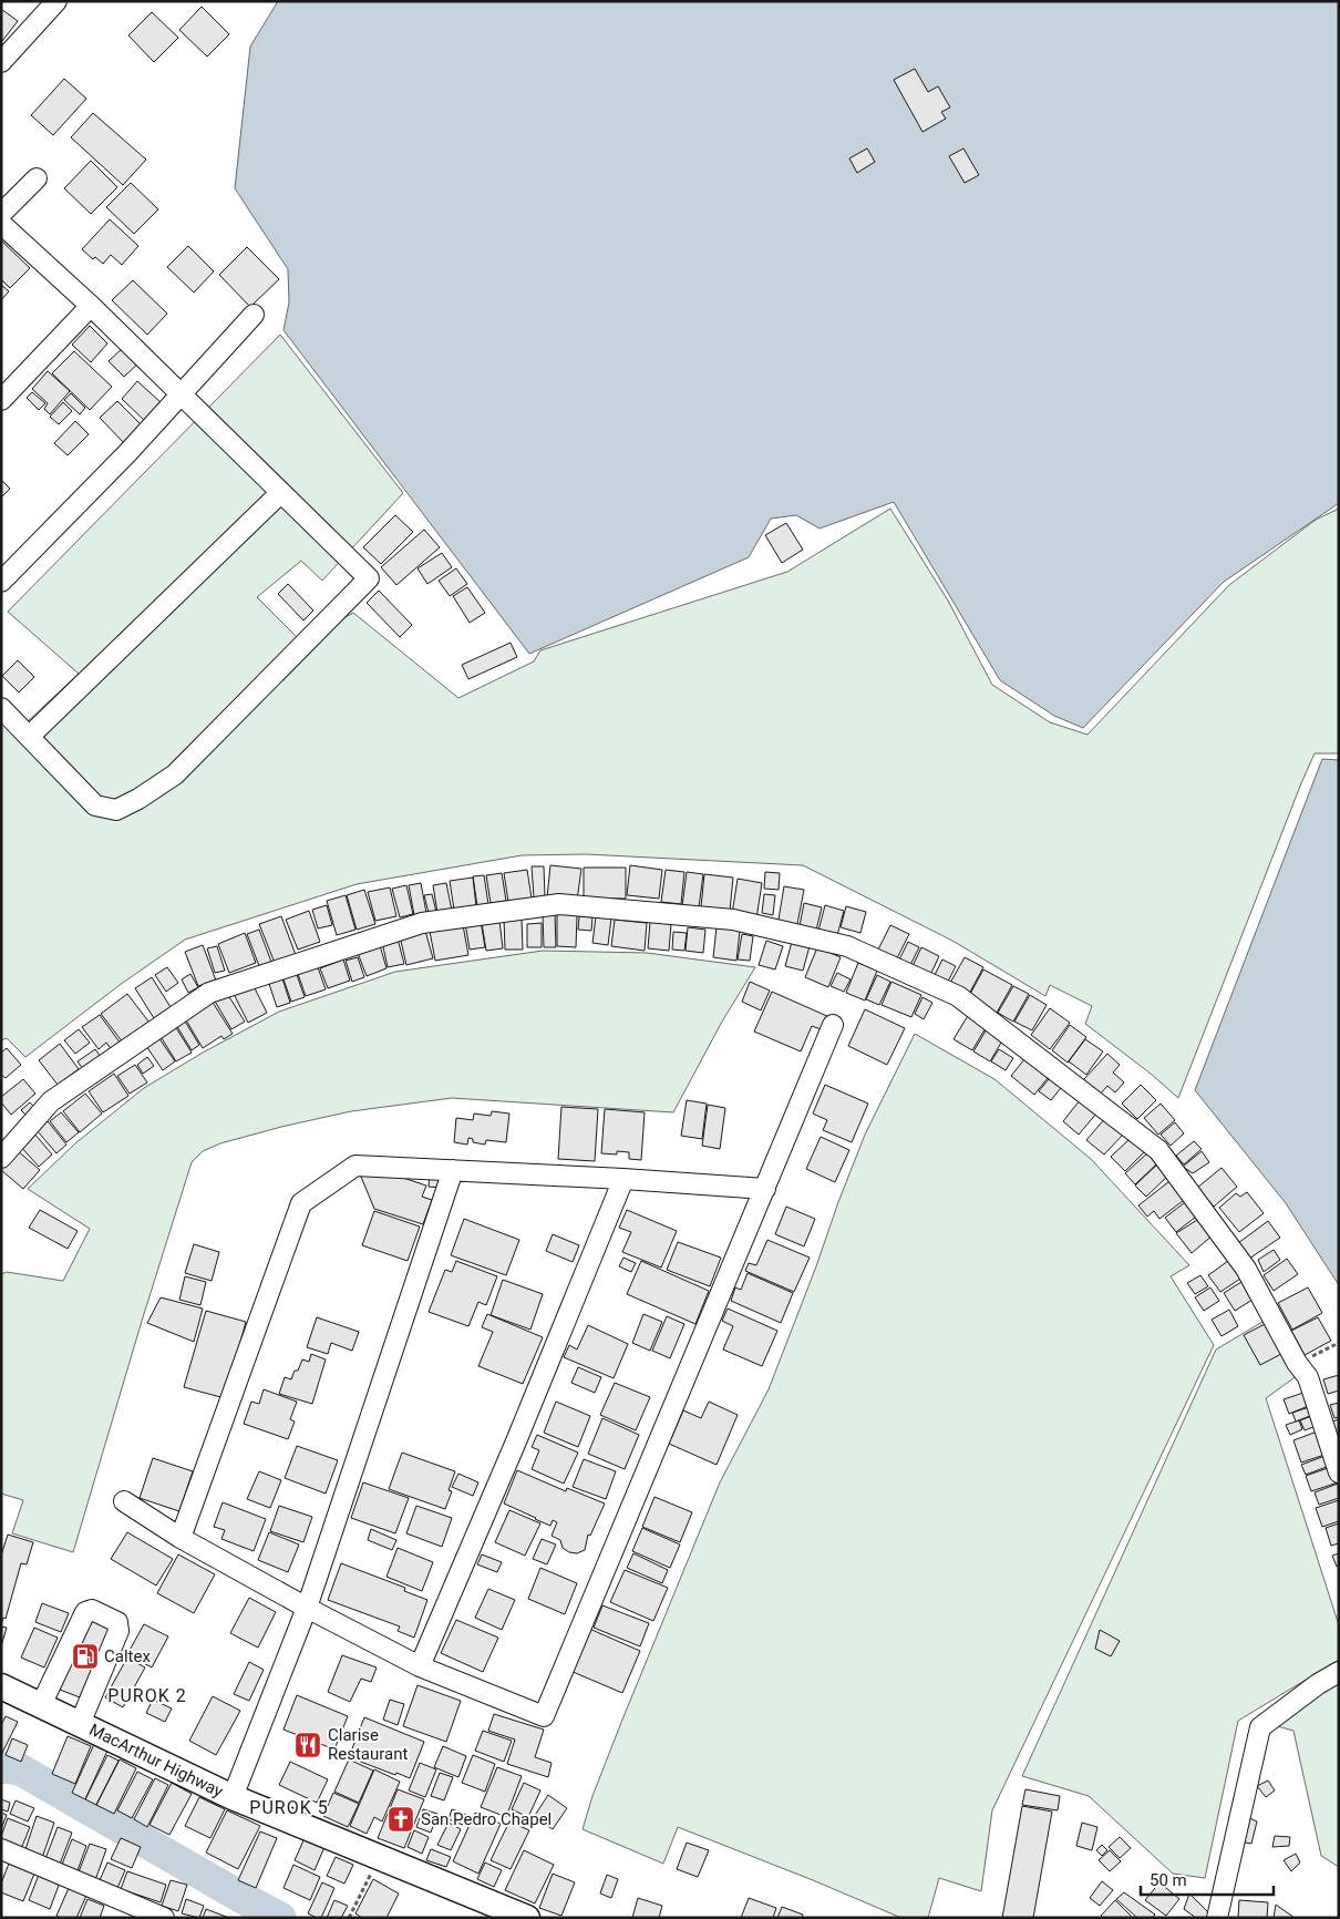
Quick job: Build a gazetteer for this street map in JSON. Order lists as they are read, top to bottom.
{
  "streets": {
    "main road": ["MacArthur Highway"]
  },
  "districts": ["PUROK 2", "PUROK 5"],
  "places": {
    "fuel station": ["Caltex"],
    "restaurant": ["Clarise Restaurant"],
    "church": ["San Pedro Chapel"]
  },
  "scale_bar": "50 m"
}
